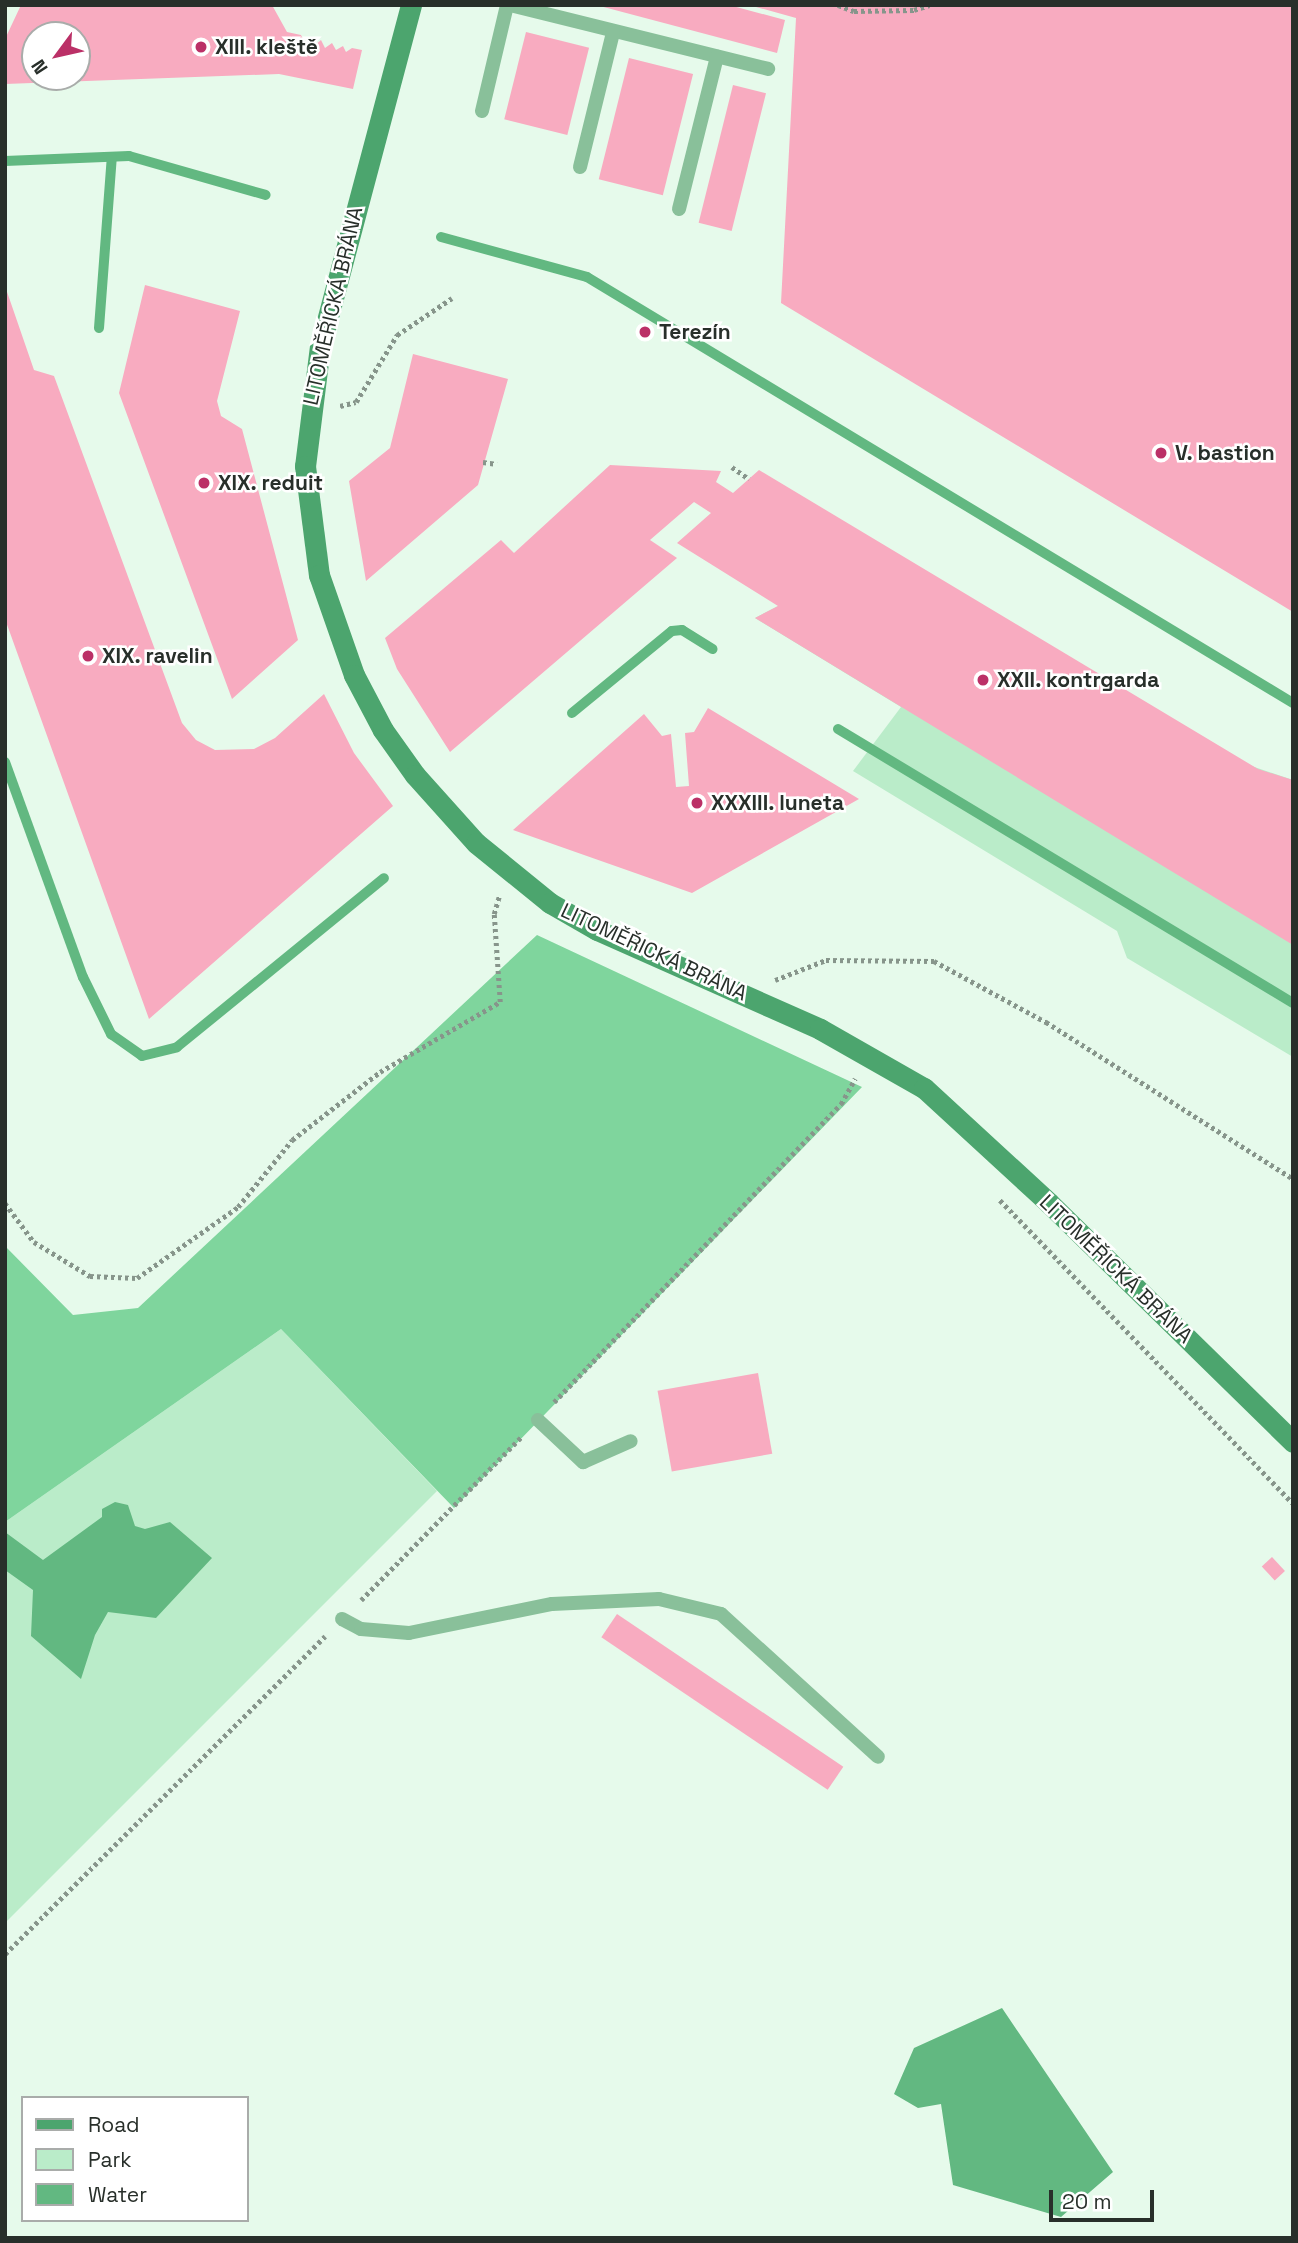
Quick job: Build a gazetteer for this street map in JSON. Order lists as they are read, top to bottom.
{
  "streets": {
    "main road": ["LITOMĚŘICKÁ BRÁNA"]
  },
  "places": [
    "XIII. kleště",
    "Terezín",
    "V. bastion",
    "XIX. reduit",
    "XIX. ravelin",
    "XXII. kontrgarda",
    "XXXIII. luneta"
  ],
  "legend": ["Road", "Park", "Water"],
  "scale_bar": "20 m",
  "north": "bottom left"
}
